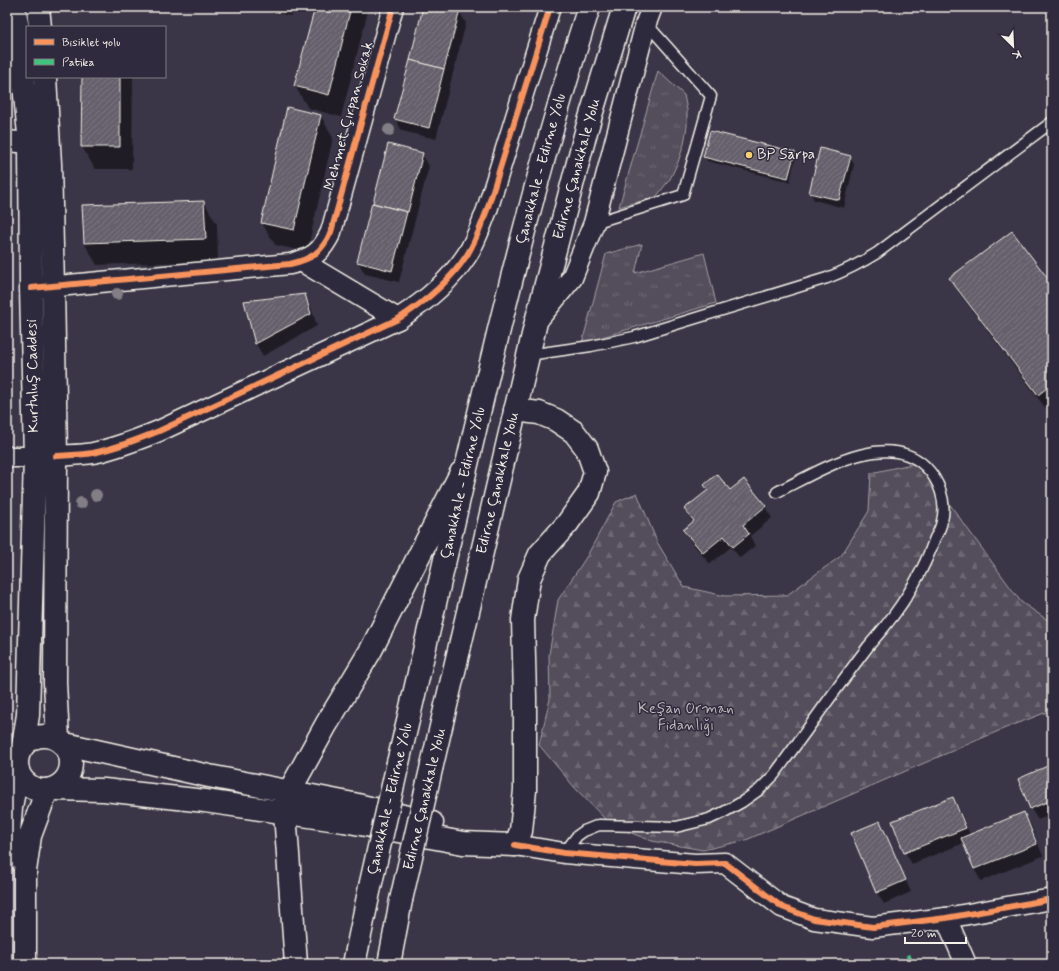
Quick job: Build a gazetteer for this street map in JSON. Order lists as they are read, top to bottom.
{
  "streets": {
    "main road": ["Çanakkale - Edirne Yolu", "Edirne Çanakkale Yolu", "Kurtuluş Caddesi"],
    "street": ["Mehmet Çırpan Sokak"]
  },
  "parks": ["Keşan Orman Fidanlığı"],
  "places": ["BP Sarpa"],
  "legend": ["Bisiklet yolu", "Patika"],
  "scale_bar": "20 m",
  "north": "bottom right"
}
